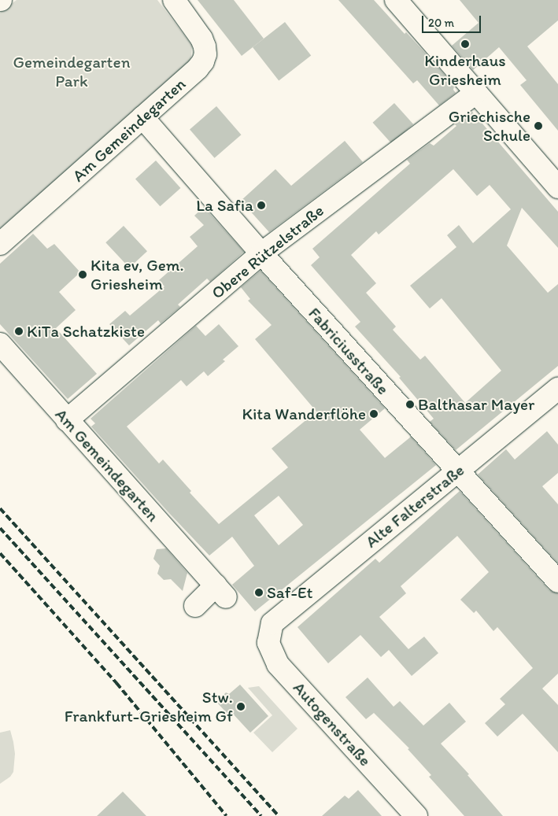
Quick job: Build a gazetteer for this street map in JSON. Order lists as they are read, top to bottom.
{
  "streets": {
    "street": [
      "Am Gemeindegarten",
      "Obere Rützelstraße",
      "Fabriciusstraße",
      "Alte Falterstraße",
      "Autogenstraße"
    ]
  },
  "crossings": [
    ["Am Gemeindegarten", "Obere Rützelstraße"],
    ["Am Gemeindegarten", "Fabriciusstraße"],
    ["Obere Rützelstraße", "Fabriciusstraße"],
    ["Fabriciusstraße", "Alte Falterstraße"],
    ["Alte Falterstraße", "Autogenstraße"]
  ],
  "parks": ["Gemeindegarten Park"],
  "places": [
    "Kinderhaus Griesheim",
    "Griechische Schule",
    "La Safia",
    "Kita ev, Gem. Griesheim",
    "KiTa Schatzkiste",
    "Balthasar Mayer",
    "Kita Wanderflöhe",
    "Saf-Et",
    "Stw. Frankfurt-Griesheim Gf"
  ],
  "scale_bar": "20 m"
}
